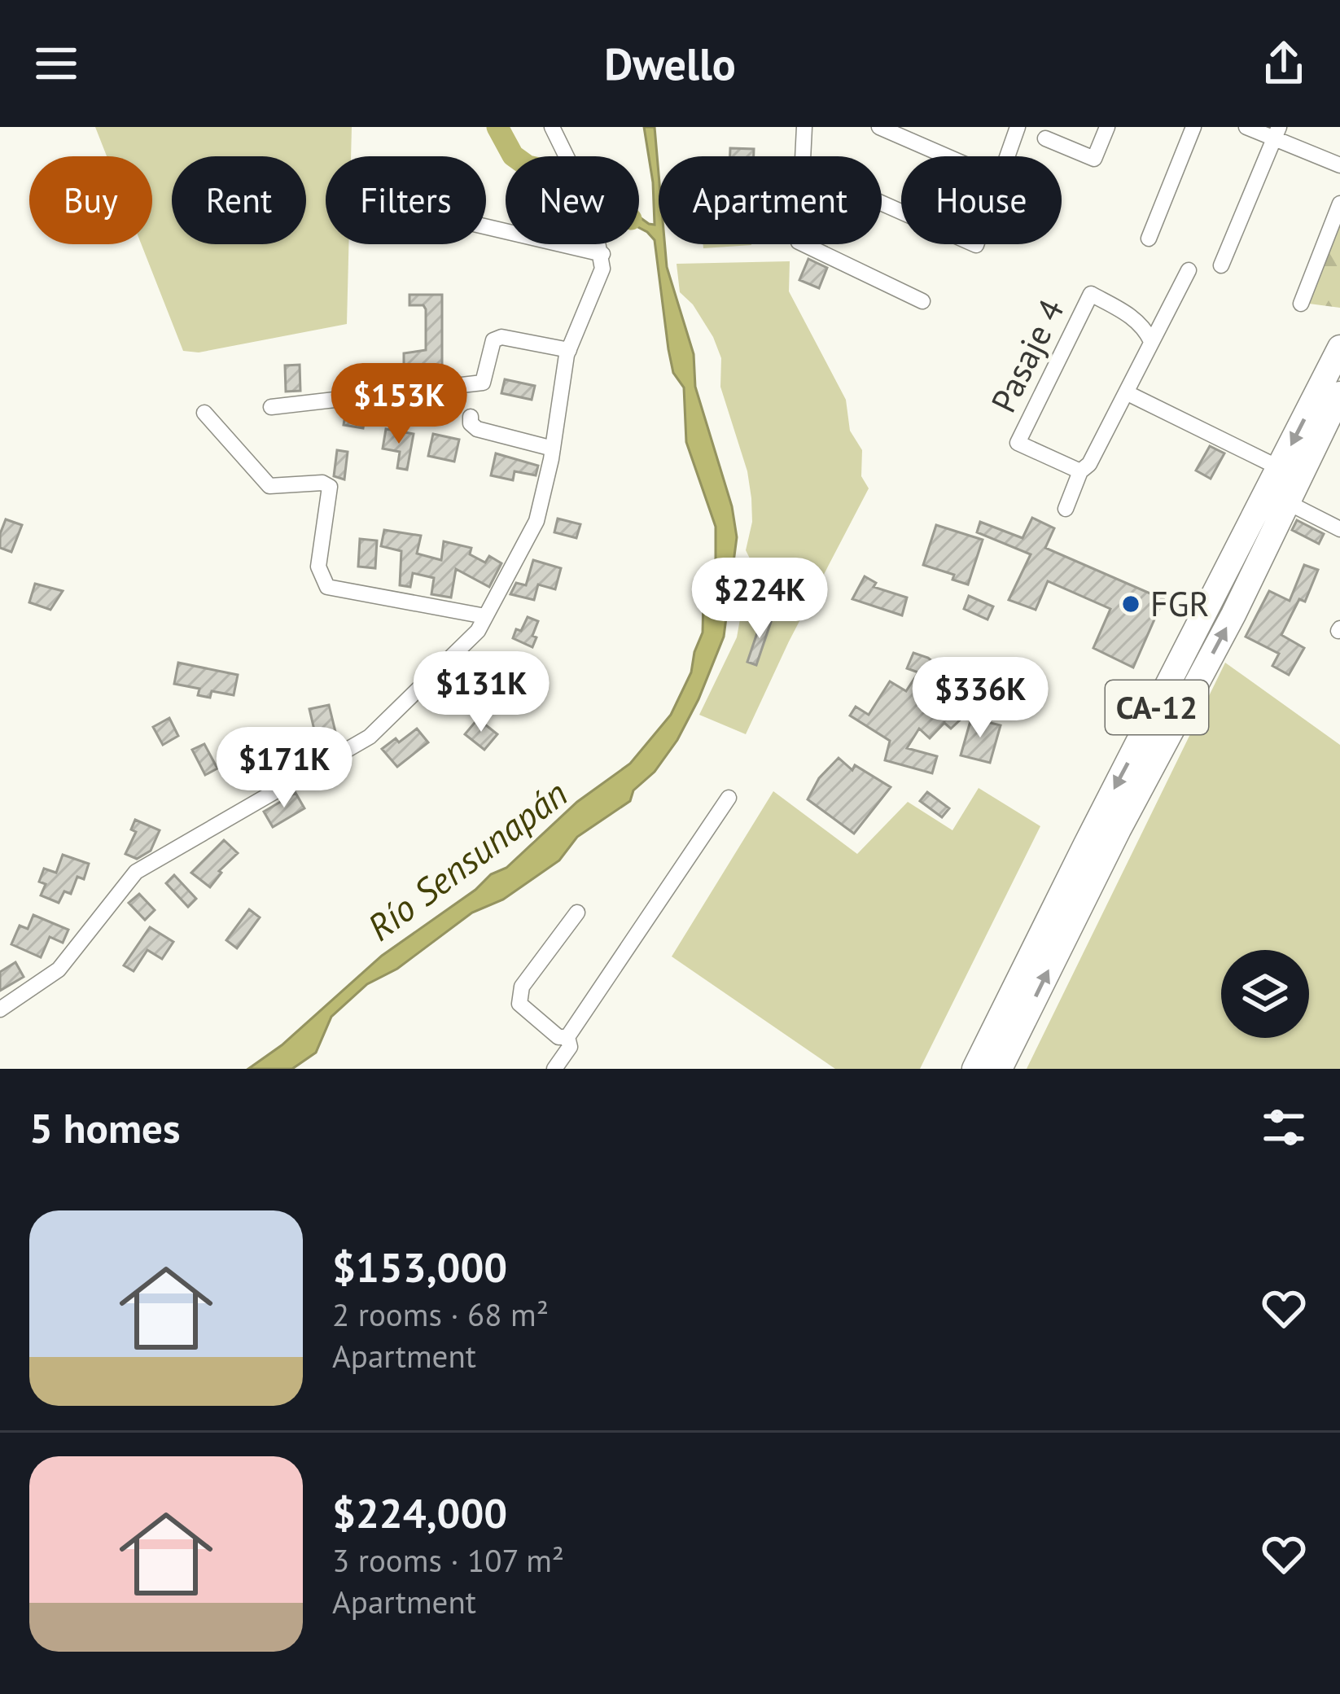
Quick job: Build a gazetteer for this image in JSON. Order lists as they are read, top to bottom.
{
  "streets": {
    "highway": ["CA-12"],
    "street": ["Pasaje 4"]
  },
  "water": ["Río Sensunapán"],
  "places": ["FGR"],
  "page": {
    "header": "Dwello",
    "chip": [
      "Buy",
      "Rent",
      "Filters",
      "New",
      "Apartment",
      "House"
    ],
    "price": [
      "$153K",
      "$224K",
      "$131K",
      "$336K",
      "$171K"
    ],
    "heading": "5 homes",
    "list": [
      {
        "name": "$153,000",
        "note": "2 rooms · 68 m² · Apartment"
      },
      {
        "name": "$224,000",
        "note": "3 rooms · 107 m² · Apartment"
      }
    ]
  }
}
